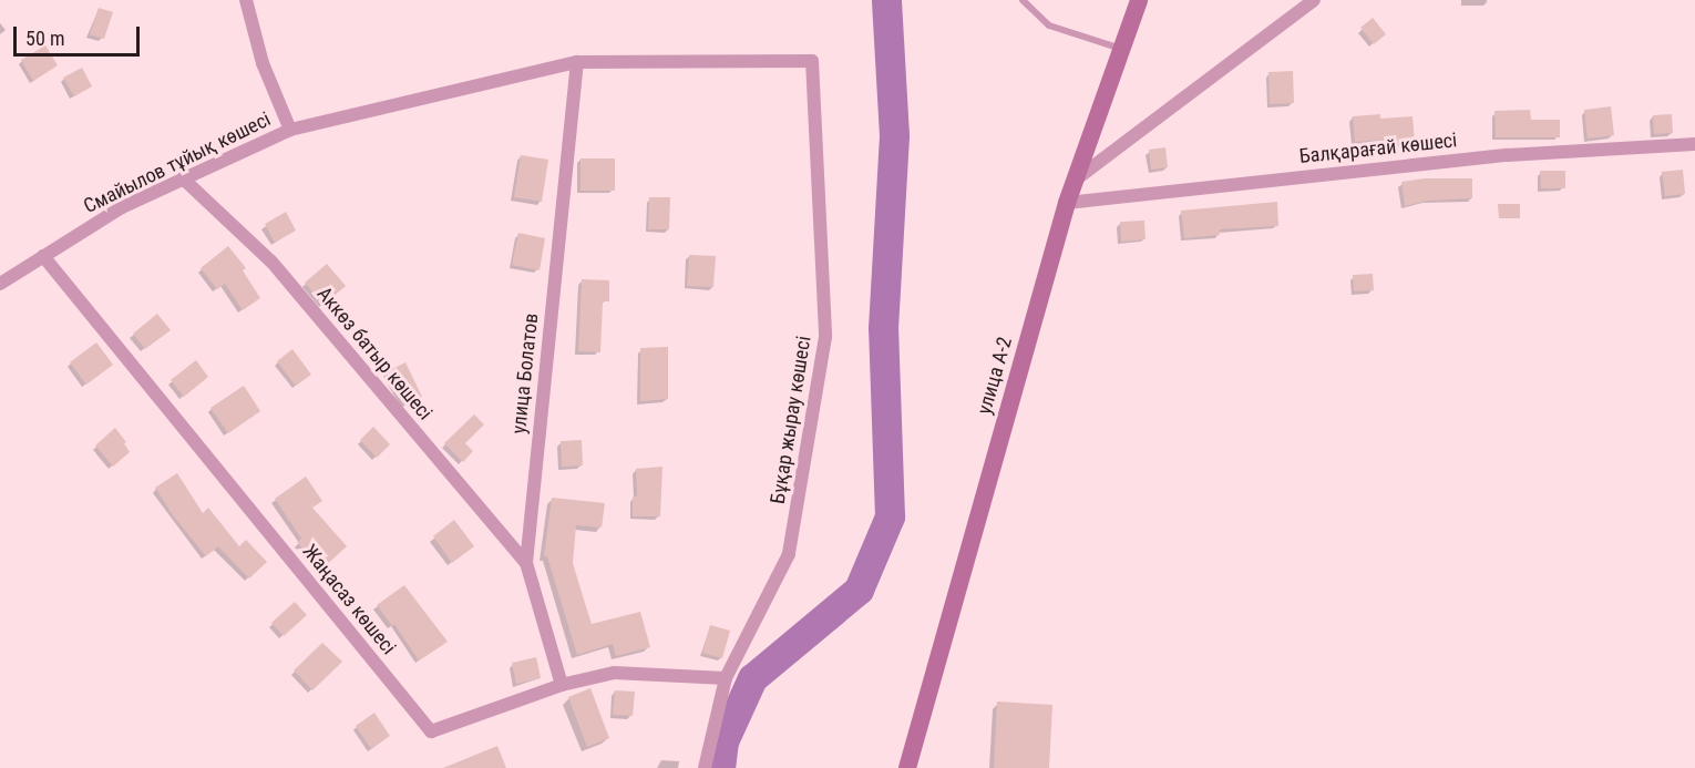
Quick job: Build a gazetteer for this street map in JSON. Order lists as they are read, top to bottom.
{
  "streets": {
    "main road": ["улица А-2"],
    "street": [
      "Балқарағай көшесі",
      "Смайылов тұйық көшесі",
      "Аккөз батыр көшесі",
      "улица Болатов",
      "Бұқар жырау көшесі",
      "Жаңасаз көшесі"
    ]
  },
  "crossings": [
    ["Балқарағай көшесі", "улица А-2"],
    ["Смайылов тұйық көшесі", "Аккөз батыр көшесі"],
    ["Смайылов тұйық көшесі", "Жаңасаз көшесі"],
    ["Аккөз батыр көшесі", "улица Болатов"],
    ["улица Болатов", "Бұқар жырау көшесі"],
    ["улица Болатов", "Жаңасаз көшесі"],
    ["Бұқар жырау көшесі", "Жаңасаз көшесі"]
  ],
  "scale_bar": "50 m"
}
